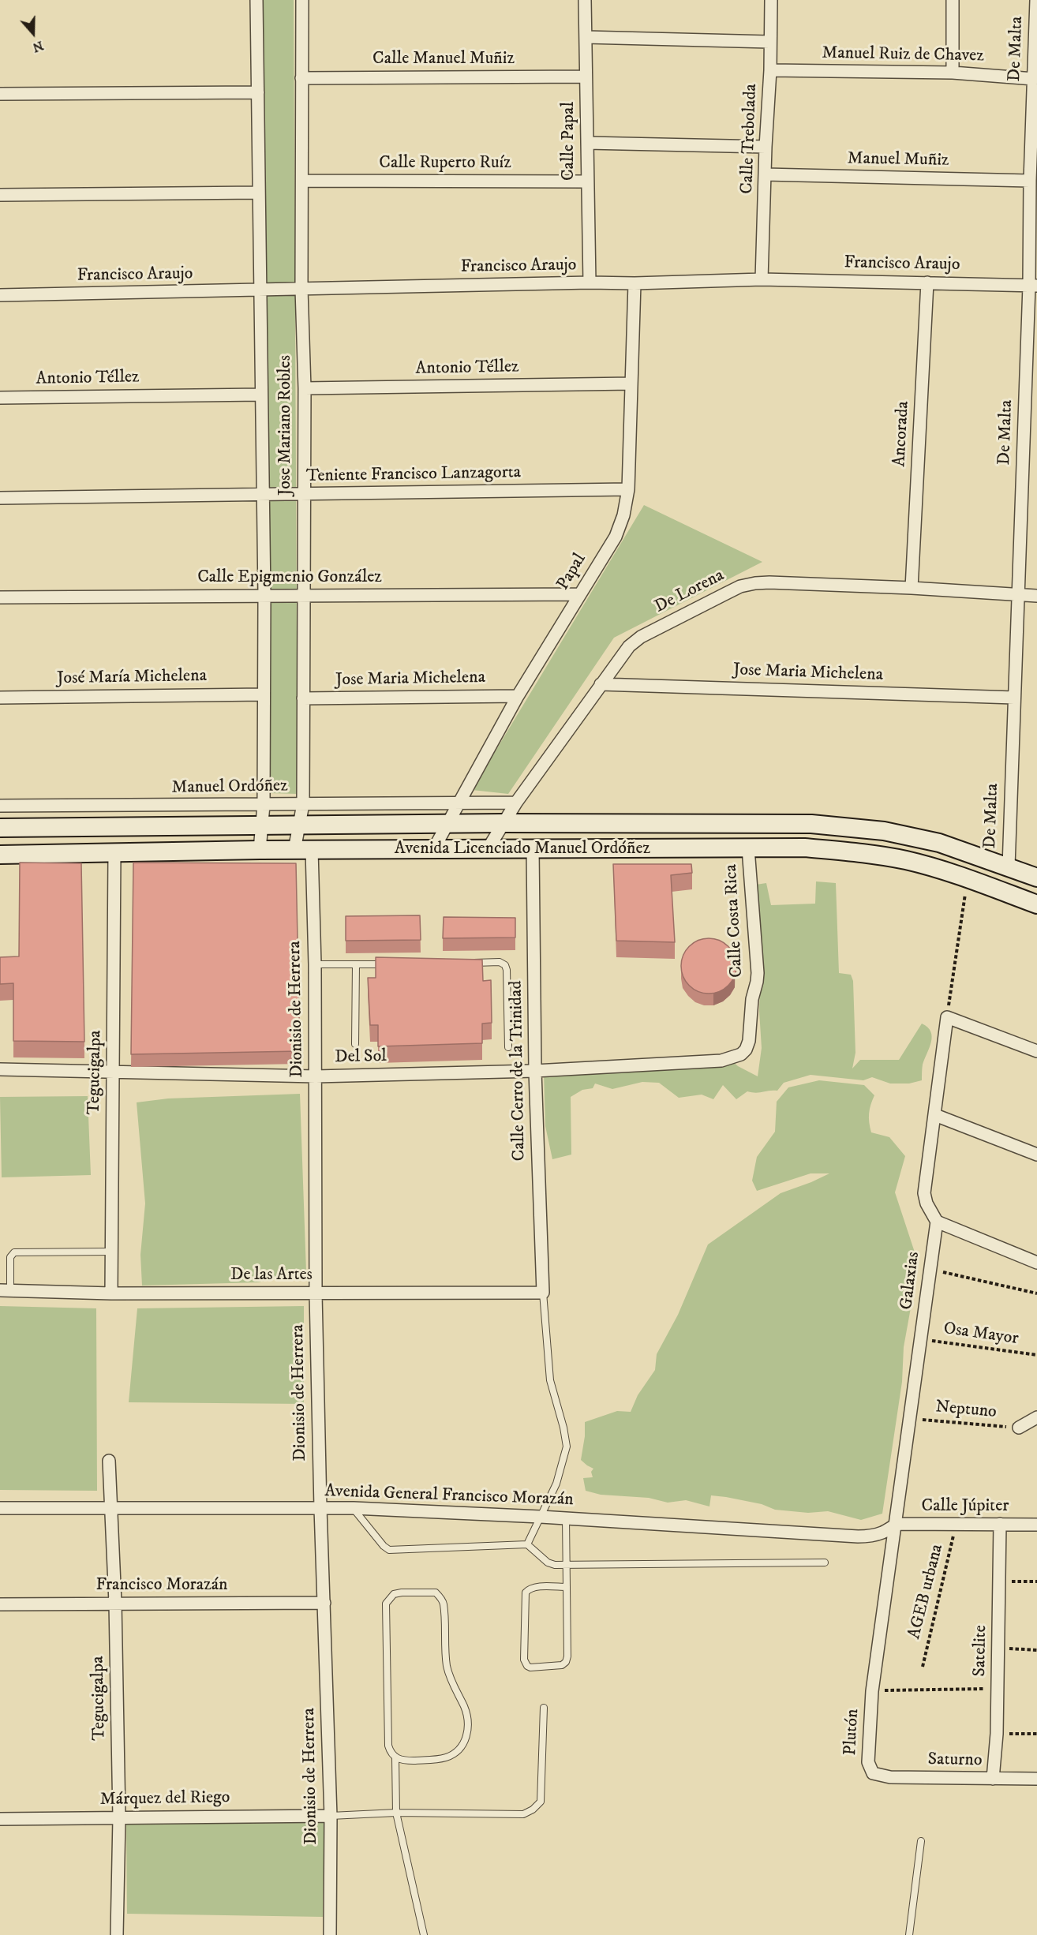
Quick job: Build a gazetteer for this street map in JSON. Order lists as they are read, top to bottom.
{
  "streets": {
    "main road": ["Avenida Licenciado Manuel Ordóñez"],
    "street": [
      "De Malta",
      "Manuel Ruiz de Chavez",
      "Calle Manuel Muñiz",
      "Calle Trebolada",
      "Calle Papal",
      "Manuel Muñiz",
      "Calle Ruperto Ruíz",
      "Francisco Araujo",
      "Antonio Téllez",
      "Jose Mariano Robles",
      "Ancorada",
      "Teniente Francisco Lanzagorta",
      "Papal",
      "Calle Epigmenio González",
      "De Lorena",
      "Jose Maria Michelena",
      "José María Michelena",
      "Manuel Ordóñez",
      "Calle Costa Rica",
      "Dionisio de Herrera",
      "Del Sol",
      "Calle Cerro de la Trinidad",
      "Tegucigalpa",
      "De las Artes",
      "Galaxias",
      "Avenida General Francisco Morazán",
      "Calle Júpiter",
      "Francisco Morazán",
      "Satelite",
      "Plutón",
      "Saturno",
      "Márquez del Riego"
    ],
    "path": ["Osa Mayor", "Neptuno", "AGEB urbana"]
  },
  "crossings": [
    ["De Malta", "Manuel Ruiz de Chavez"],
    ["De Malta", "Manuel Muñiz"],
    ["De Malta", "Francisco Araujo"],
    ["De Malta", "De Lorena"],
    ["De Malta", "Jose Maria Michelena"],
    ["De Malta", "Avenida Licenciado Manuel Ordóñez"],
    ["Manuel Ruiz de Chavez", "Calle Trebolada"],
    ["Calle Manuel Muñiz", "Calle Papal"],
    ["Calle Manuel Muñiz", "Jose Mariano Robles"],
    ["Calle Trebolada", "Manuel Muñiz"],
    ["Calle Trebolada", "Francisco Araujo"],
    ["Calle Papal", "Calle Ruperto Ruíz"],
    ["Calle Papal", "Francisco Araujo"],
    ["Calle Ruperto Ruíz", "Jose Mariano Robles"],
    ["Francisco Araujo", "Jose Mariano Robles"],
    ["Francisco Araujo", "Ancorada"],
    ["Francisco Araujo", "Papal"],
    ["Antonio Téllez", "Jose Mariano Robles"],
    ["Antonio Téllez", "Papal"],
    ["Jose Mariano Robles", "Teniente Francisco Lanzagorta"],
    ["Jose Mariano Robles", "Calle Epigmenio González"],
    ["Jose Mariano Robles", "Jose Maria Michelena"],
    ["Jose Mariano Robles", "José María Michelena"],
    ["Jose Mariano Robles", "Manuel Ordóñez"],
    ["Jose Mariano Robles", "Avenida Licenciado Manuel Ordóñez"],
    ["Ancorada", "De Lorena"],
    ["Teniente Francisco Lanzagorta", "Papal"],
    ["Papal", "Calle Epigmenio González"],
    ["Papal", "Jose Maria Michelena"],
    ["Papal", "Manuel Ordóñez"],
    ["Papal", "Avenida Licenciado Manuel Ordóñez"],
    ["De Lorena", "Jose Maria Michelena"],
    ["De Lorena", "Manuel Ordóñez"],
    ["De Lorena", "Avenida Licenciado Manuel Ordóñez"],
    ["Avenida Licenciado Manuel Ordóñez", "Calle Costa Rica"],
    ["Avenida Licenciado Manuel Ordóñez", "Dionisio de Herrera"],
    ["Avenida Licenciado Manuel Ordóñez", "Calle Cerro de la Trinidad"],
    ["Avenida Licenciado Manuel Ordóñez", "Tegucigalpa"],
    ["Calle Costa Rica", "Del Sol"],
    ["Dionisio de Herrera", "Del Sol"],
    ["Dionisio de Herrera", "De las Artes"],
    ["Dionisio de Herrera", "Avenida General Francisco Morazán"],
    ["Dionisio de Herrera", "Francisco Morazán"],
    ["Dionisio de Herrera", "Márquez del Riego"],
    ["Del Sol", "Calle Cerro de la Trinidad"],
    ["Del Sol", "Tegucigalpa"],
    ["Calle Cerro de la Trinidad", "De las Artes"],
    ["Tegucigalpa", "De las Artes"],
    ["Tegucigalpa", "Avenida General Francisco Morazán"],
    ["Tegucigalpa", "Francisco Morazán"],
    ["Tegucigalpa", "Márquez del Riego"],
    ["Galaxias", "Osa Mayor"],
    ["Galaxias", "Neptuno"],
    ["Galaxias", "Avenida General Francisco Morazán"],
    ["Galaxias", "Calle Júpiter"],
    ["Galaxias", "Plutón"],
    ["Avenida General Francisco Morazán", "Calle Júpiter"],
    ["Calle Júpiter", "AGEB urbana"],
    ["Calle Júpiter", "Satelite"],
    ["Satelite", "Saturno"],
    ["Plutón", "Saturno"]
  ],
  "north": "bottom"
}
